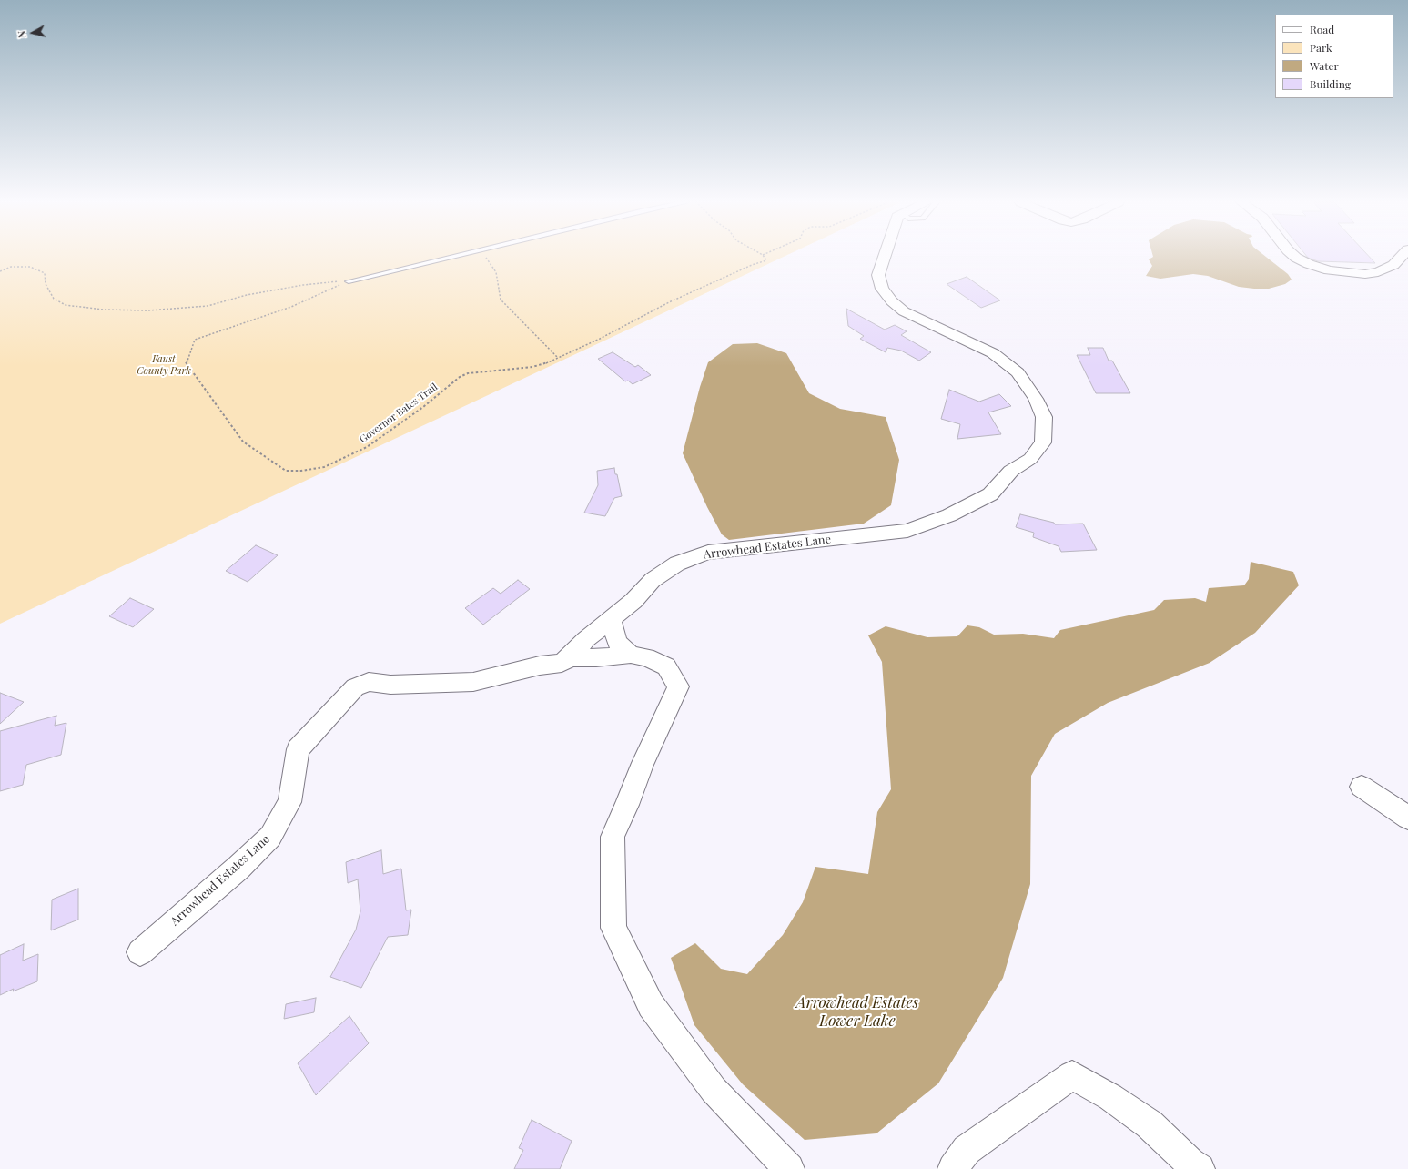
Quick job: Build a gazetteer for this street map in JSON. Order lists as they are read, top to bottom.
{
  "streets": {
    "street": ["Arrowhead Estates Lane"],
    "path": ["Governor Bates Trail"]
  },
  "water": ["Arrowhead Estates Lower Lake"],
  "parks": ["Faust County Park"],
  "legend": [
    "Road",
    "Park",
    "Water",
    "Building"
  ],
  "north": "left"
}
